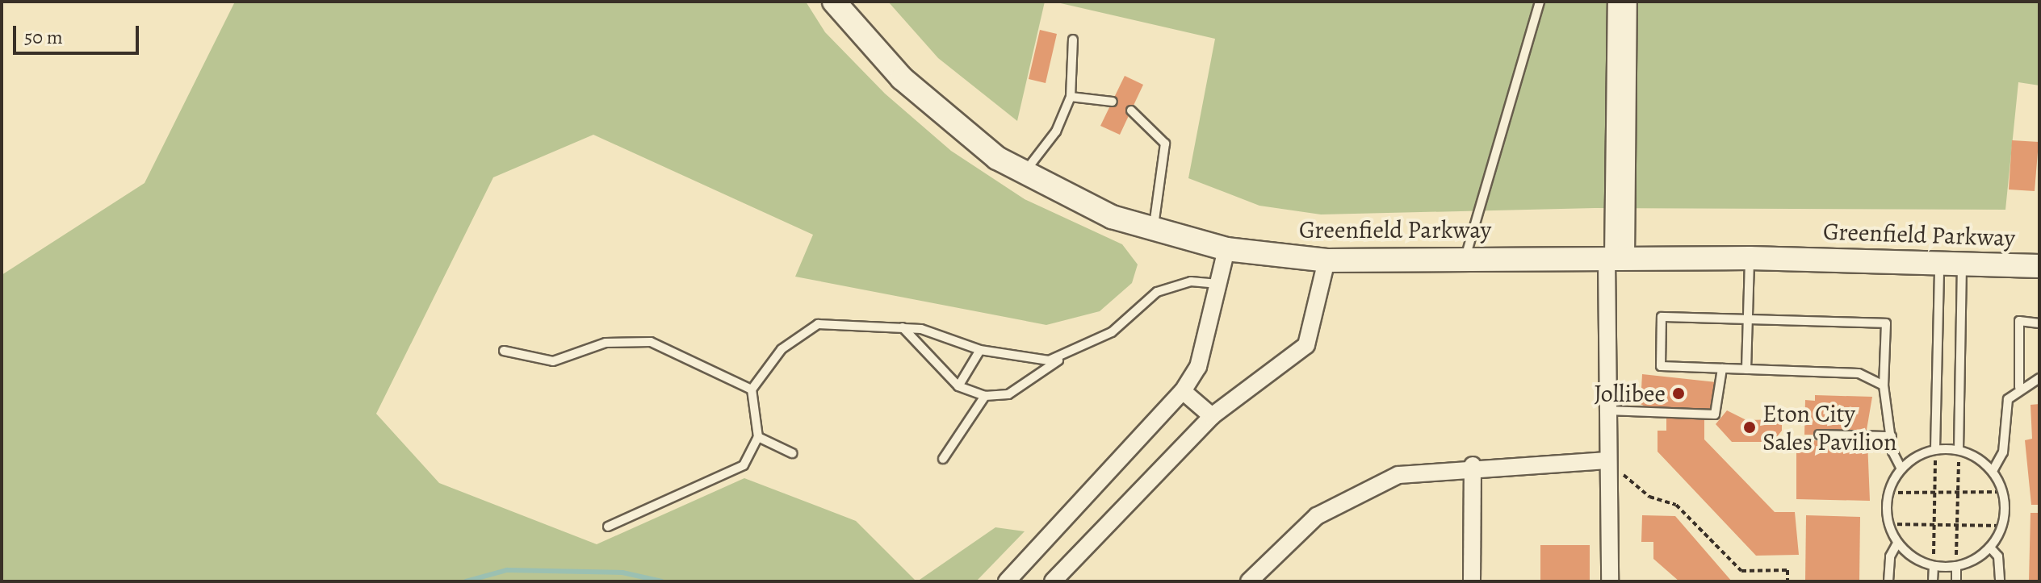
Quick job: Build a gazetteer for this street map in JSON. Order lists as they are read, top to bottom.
{
  "streets": {
    "main road": ["Greenfield Parkway"]
  },
  "places": ["Jollibee", "Eton City Sales Pavilion"],
  "scale_bar": "50 m"
}
